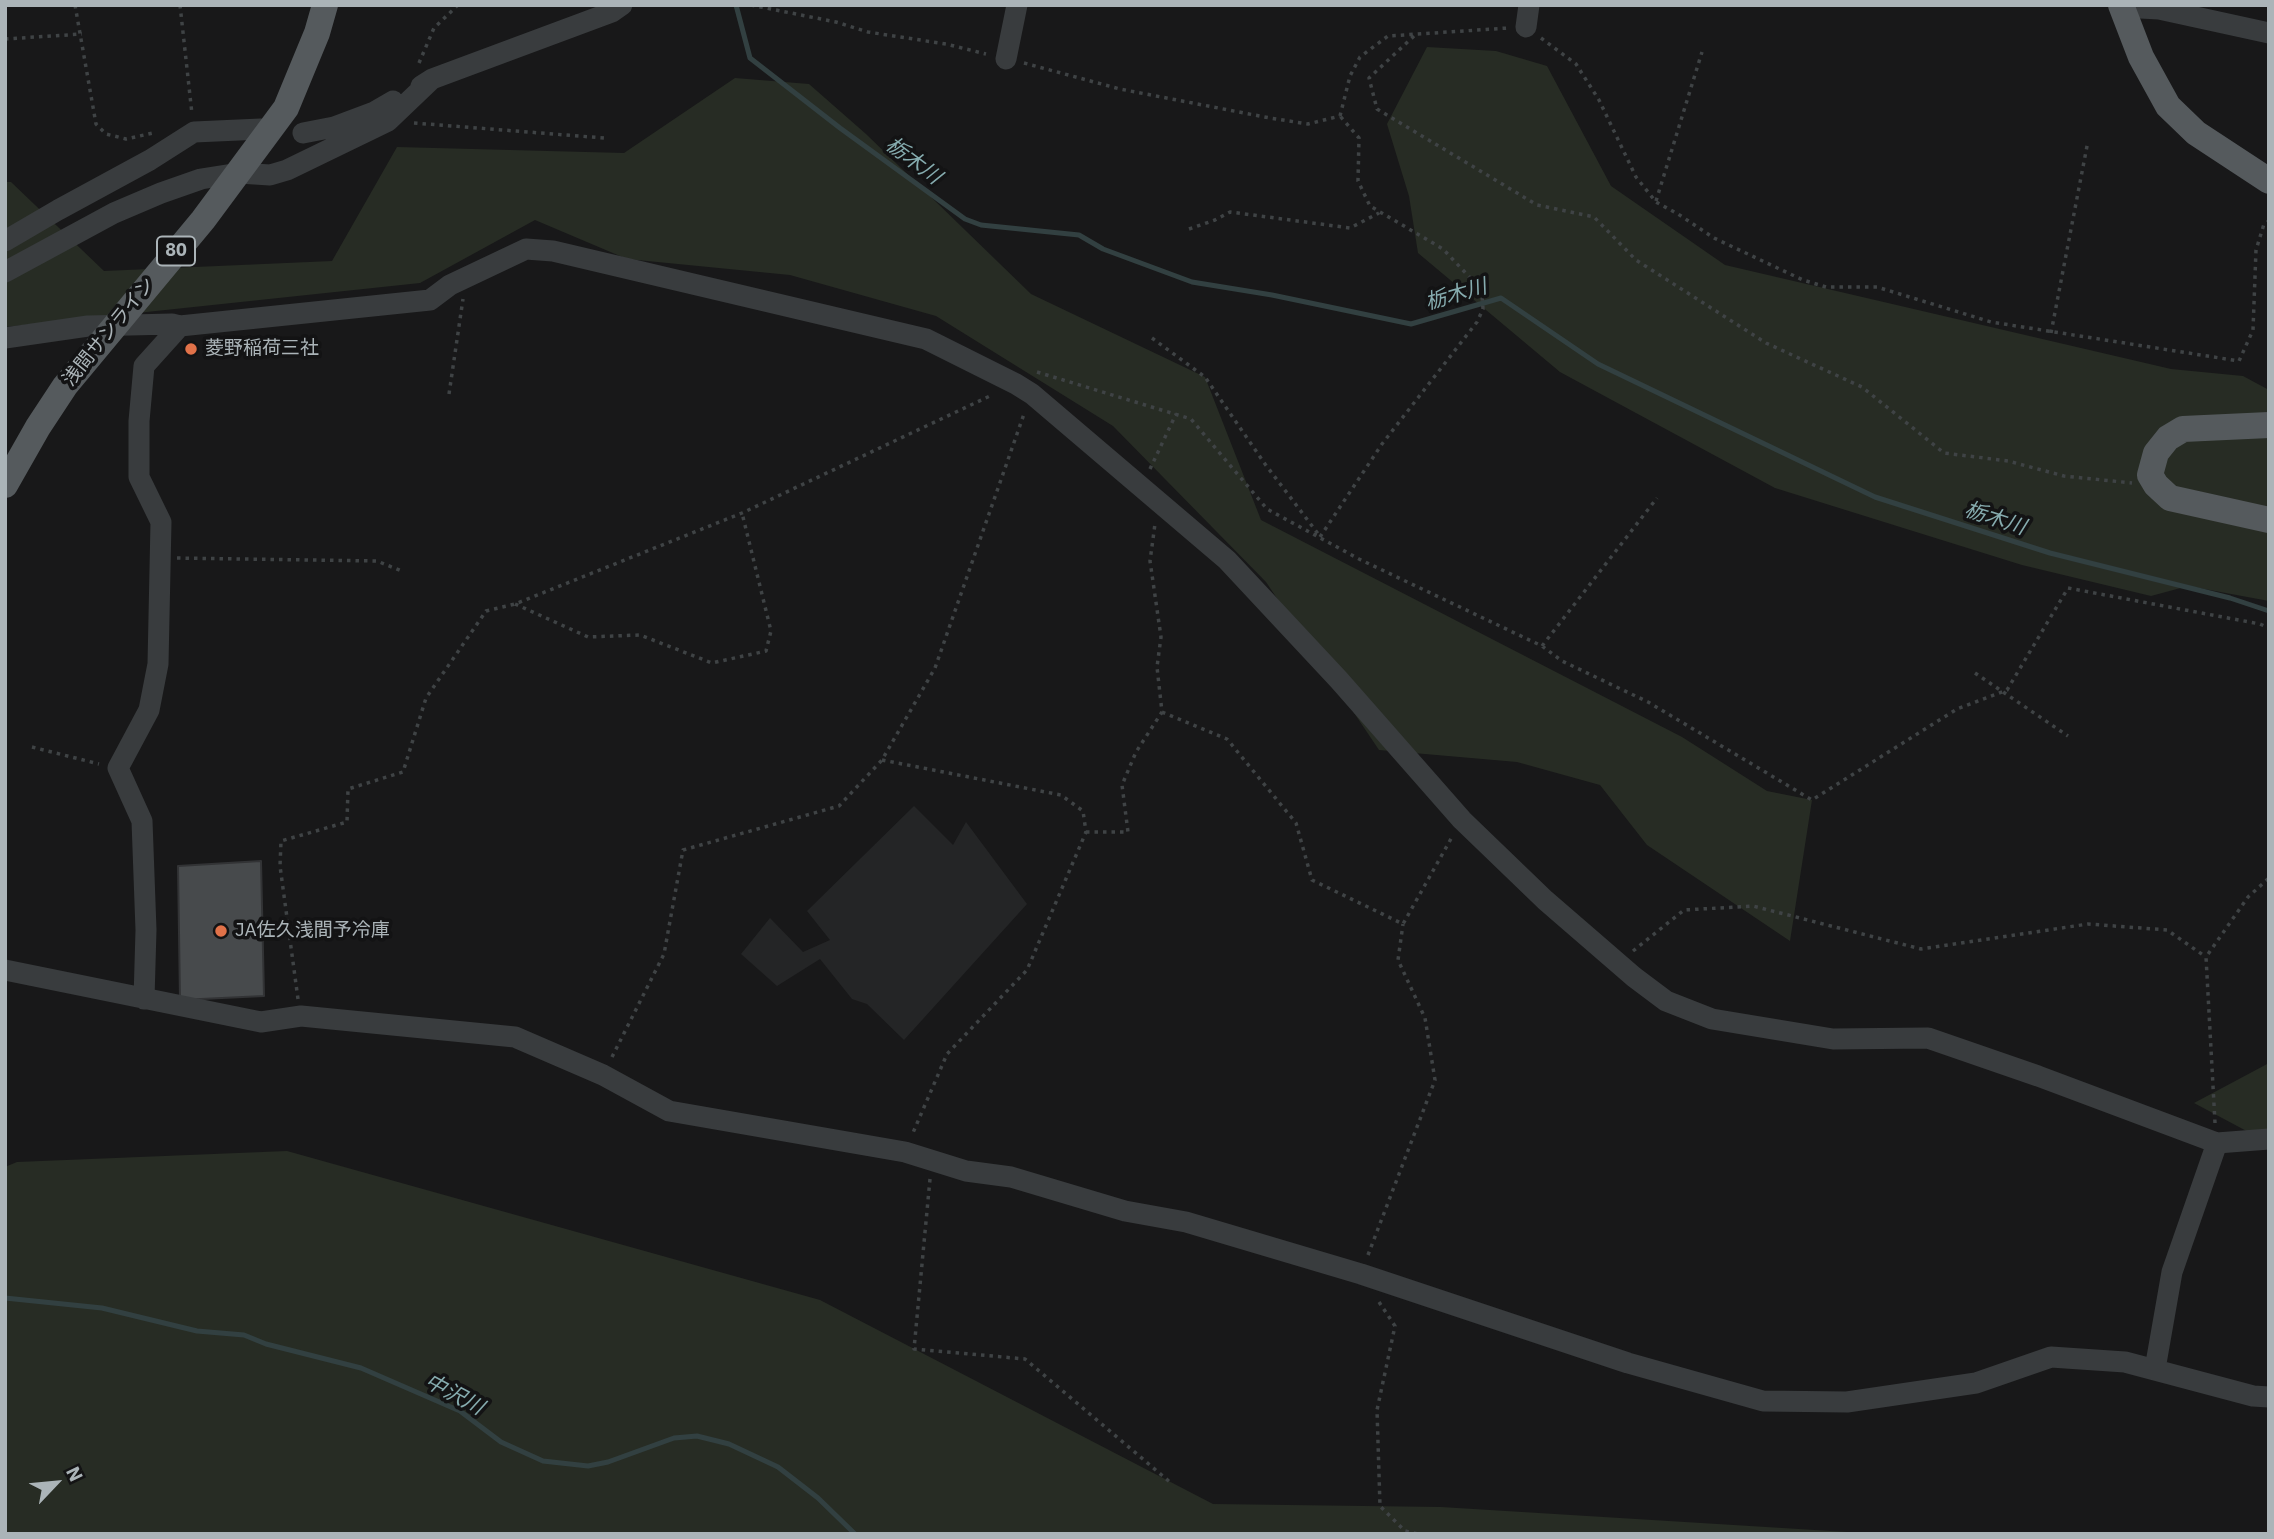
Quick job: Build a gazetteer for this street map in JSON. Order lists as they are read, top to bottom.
{
  "streets": {
    "main road": ["80", "浅間サンライン"]
  },
  "water": ["栃木川", "中沢川"],
  "places": ["菱野稲荷三社", "JA佐久浅間予冷庫"],
  "north": "top right"
}
